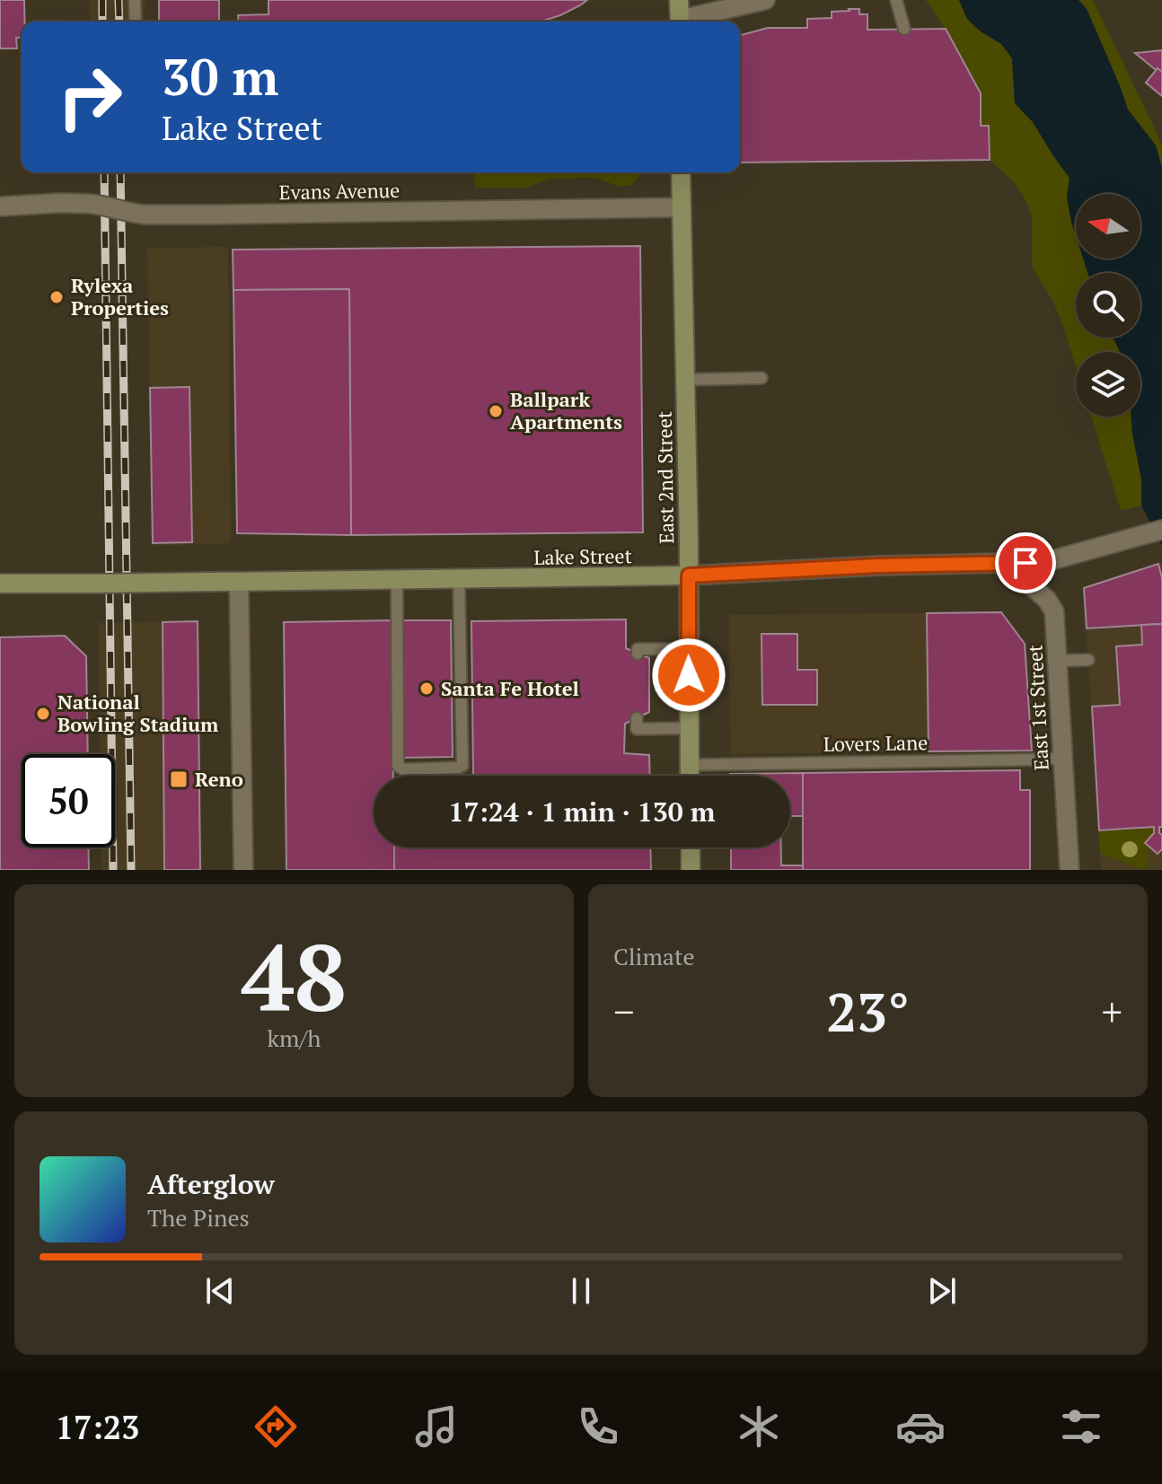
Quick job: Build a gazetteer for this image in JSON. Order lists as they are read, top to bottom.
{
  "streets": {
    "main road": ["East 2nd Street", "Lake Street"],
    "street": ["Evans Avenue", "East 1st Street"],
    "lane": ["Lovers Lane"]
  },
  "crossings": [
    ["Evans Avenue", "East 2nd Street"],
    ["East 2nd Street", "Lake Street"],
    ["East 2nd Street", "Lovers Lane"],
    ["Lake Street", "East 1st Street"],
    ["East 1st Street", "Lovers Lane"]
  ],
  "places": {
    "other": [
      "Rylexa Properties",
      "Ballpark Apartments",
      "Santa Fe Hotel",
      "National Bowling Stadium"
    ],
    "transit": ["Reno"]
  },
  "north": "left",
  "page": {
    "turn": ["30 m", "Lake Street"],
    "limit": "50",
    "trip": "17:24 · 1 min · 130 m",
    "tile": [
      ["48", "km/h"],
      "Climate"
    ],
    "heat": ["−", "23°", "+"],
    "song": ["Afterglow", "The Pines"],
    "tabs": "17:23"
  }
}
